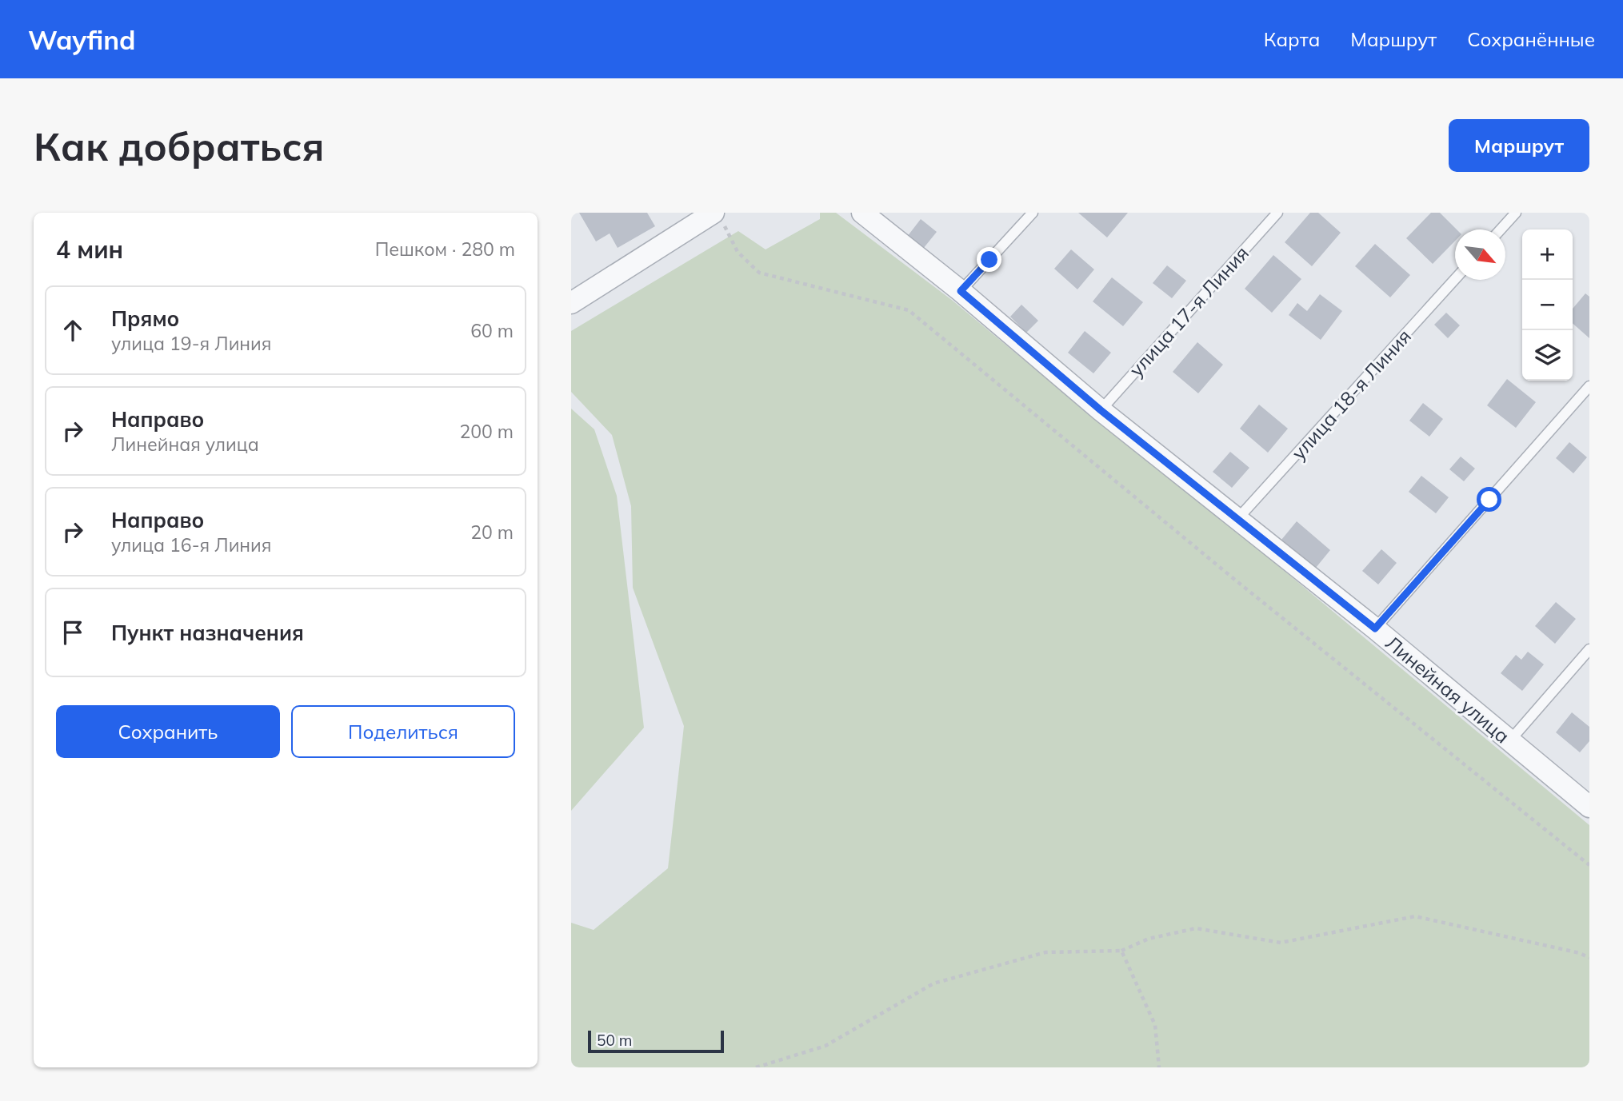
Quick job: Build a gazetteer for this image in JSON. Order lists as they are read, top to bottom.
{
  "streets": {
    "street": ["Линейная улица"],
    "lane": ["улица 17-я Линия", "улица 18-я Линия"]
  },
  "crossings": [
    ["улица 17-я Линия", "Линейная улица"],
    ["улица 18-я Линия", "Линейная улица"]
  ],
  "scale_bar": "50 m",
  "north": "bottom right",
  "page": {
    "header": "Wayfind",
    "nav": ["Карта", "Маршрут", "Сохранённые"],
    "buttons": [
      "Маршрут",
      ["Сохранить", "Поделиться"]
    ],
    "title": "Как добраться",
    "heading": ["4 мин", "Пешком · 280 m"],
    "map_buttons": ["+", "−"],
    "list": [
      ["Прямо", "улица 19-я Линия", "60 m"],
      ["Направо", "Линейная улица", "200 m"],
      ["Направо", "улица 16-я Линия", "20 m"],
      "Пункт назначения"
    ],
    "scale": "50 m"
  }
}
